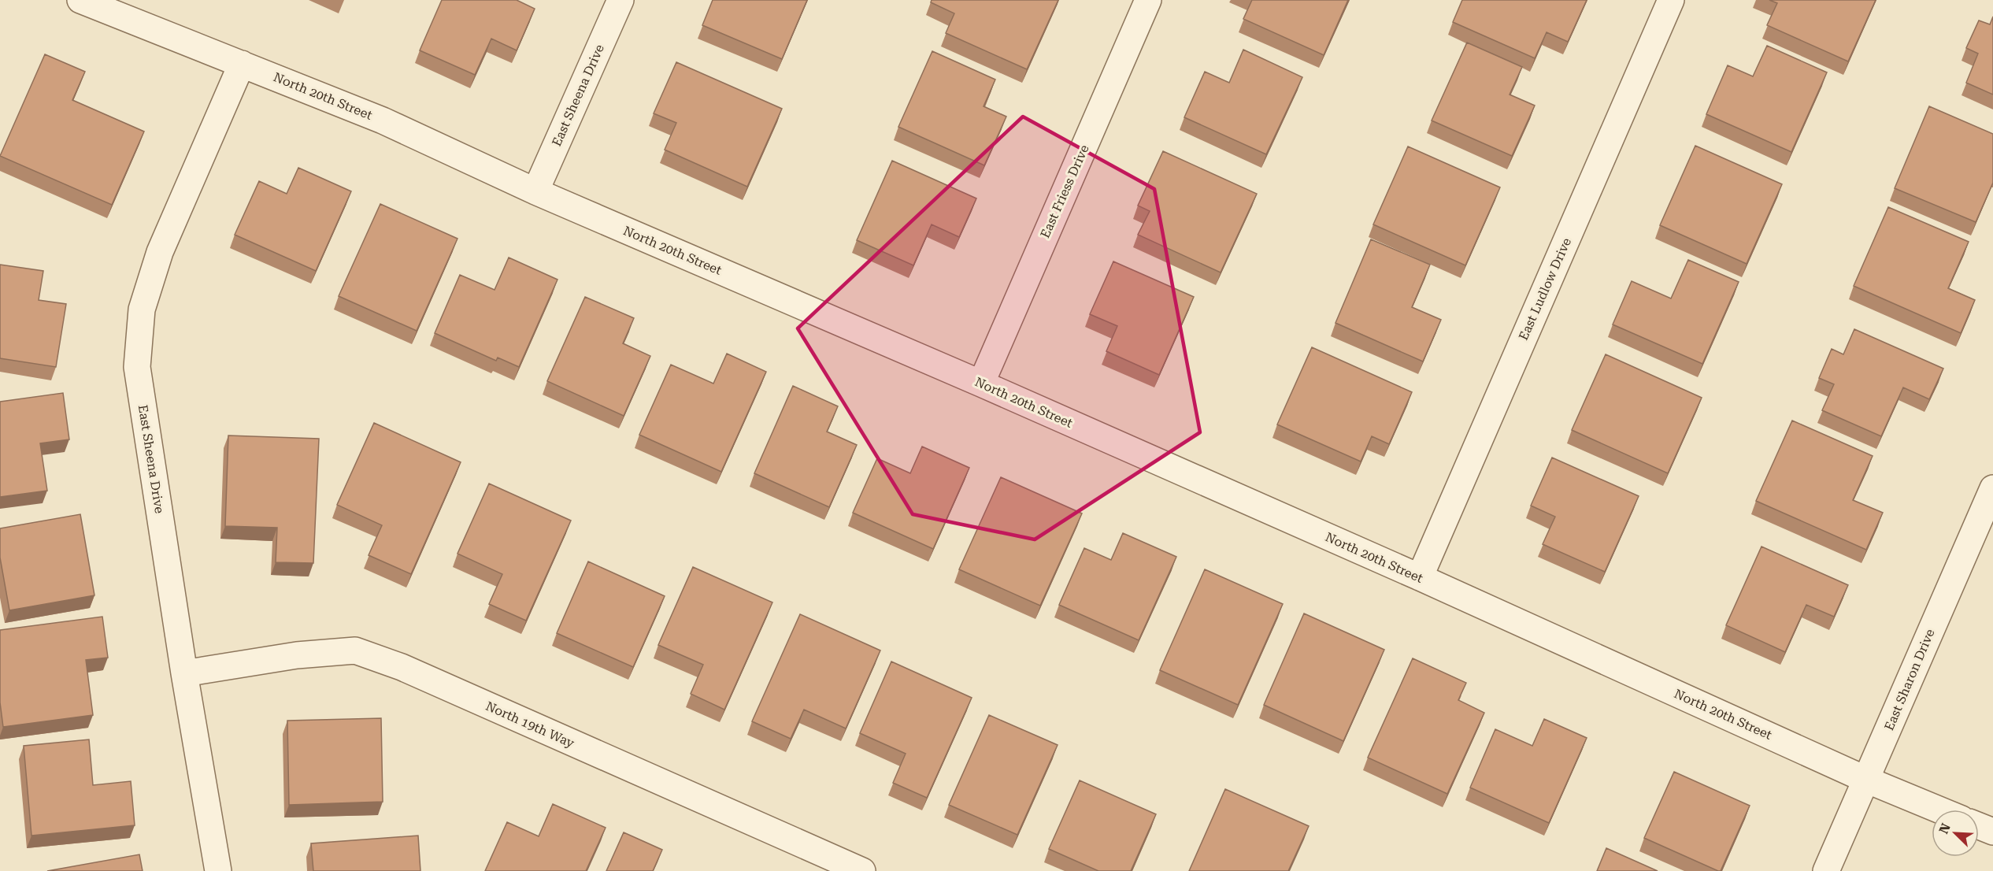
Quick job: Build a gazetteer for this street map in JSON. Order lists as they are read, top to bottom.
{
  "streets": {
    "street": [
      "East Sheena Drive",
      "North 20th Street",
      "East Friess Drive",
      "East Ludlow Drive",
      "East Sharon Drive",
      "North 19th Way"
    ]
  },
  "crossings": [
    ["East Sheena Drive", "North 20th Street"],
    ["East Sheena Drive", "North 19th Way"],
    ["North 20th Street", "East Friess Drive"],
    ["North 20th Street", "East Ludlow Drive"],
    ["North 20th Street", "East Sharon Drive"]
  ],
  "north": "top left"
}
